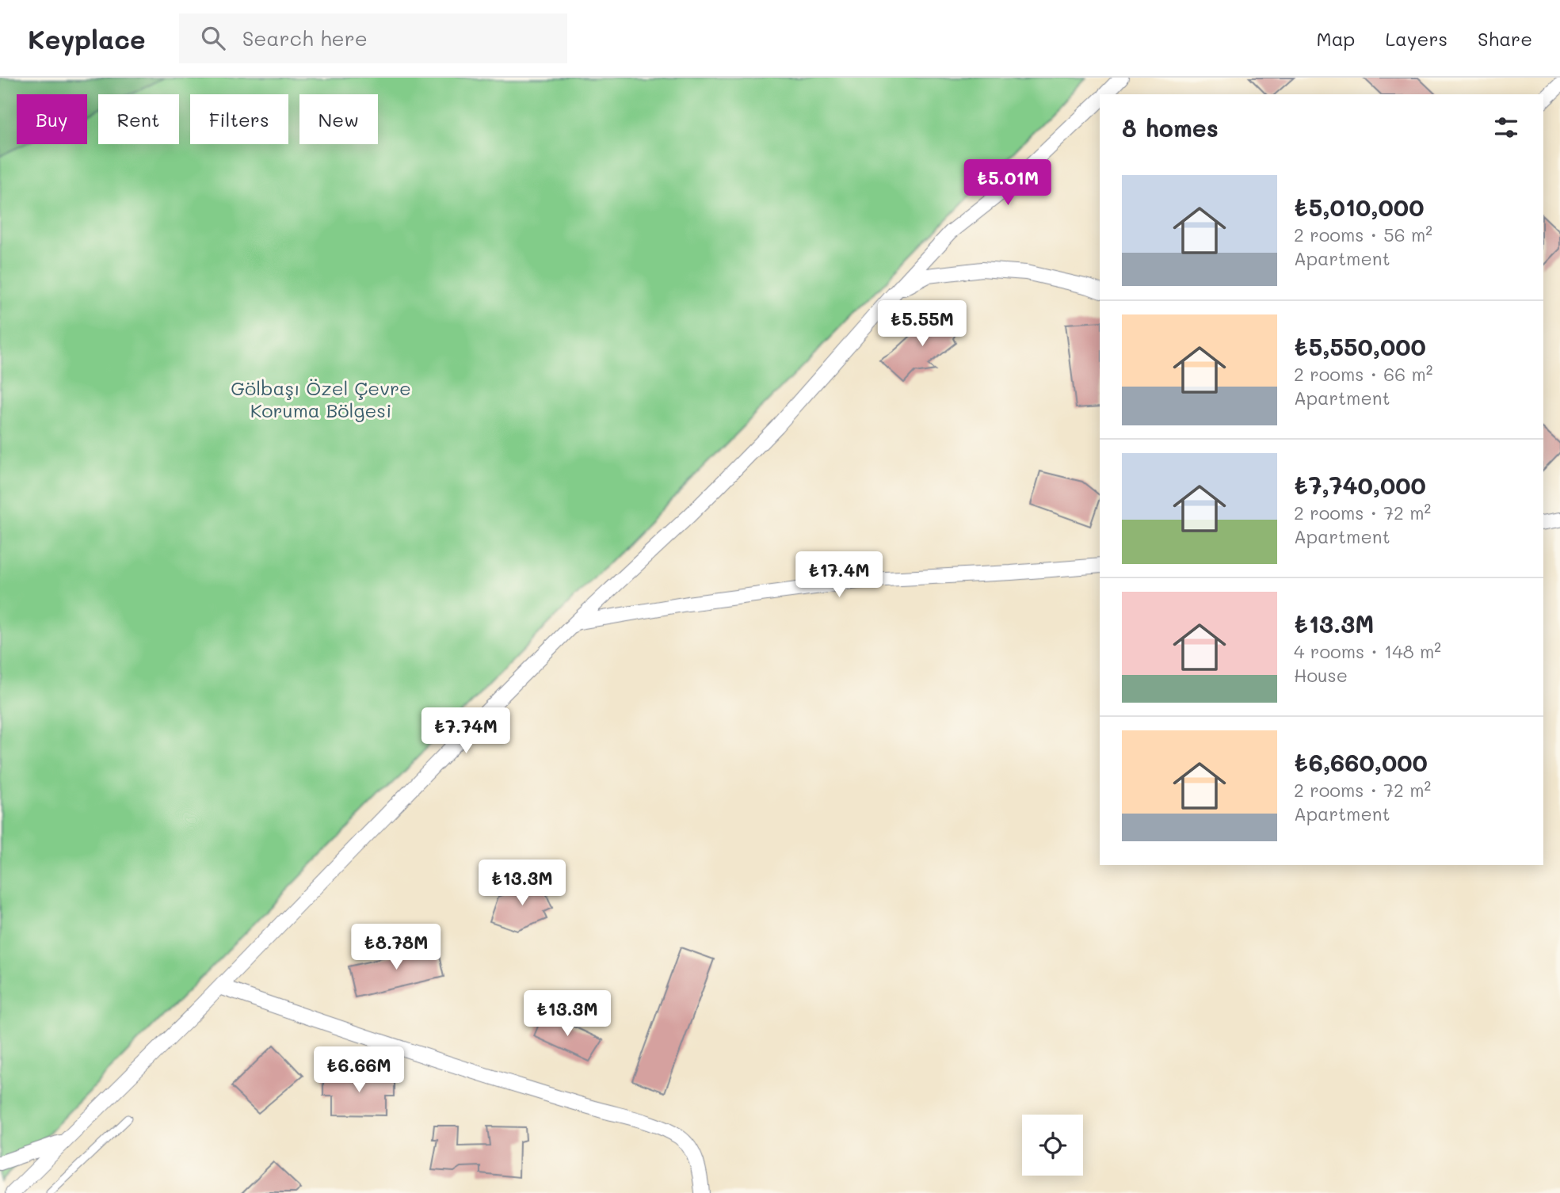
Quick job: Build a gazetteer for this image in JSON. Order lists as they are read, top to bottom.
{
  "parks": ["Gölbaşı Özel Çevre Koruma Bölgesi"],
  "page": {
    "header": "Keyplace",
    "search": "Search here",
    "nav": ["Map", "Layers", "Share"],
    "chip": [
      "Buy",
      "Rent",
      "Filters",
      "New"
    ],
    "heading": "8 homes",
    "price": [
      "₺5.01M",
      "₺5.55M",
      "₺17.4M",
      "₺7.74M",
      "₺13.3M",
      "₺8.78M",
      "₺13.3M",
      "₺6.66M"
    ],
    "list": [
      {
        "name": "₺5,010,000",
        "note": "2 rooms · 56 m² · Apartment"
      },
      {
        "name": "₺5,550,000",
        "note": "2 rooms · 66 m² · Apartment"
      },
      {
        "name": "₺7,740,000",
        "note": "2 rooms · 72 m² · Apartment"
      },
      {
        "name": "₺13.3M",
        "note": "4 rooms · 148 m² · House"
      },
      {
        "name": "₺6,660,000",
        "note": "2 rooms · 72 m² · Apartment"
      }
    ]
  }
}
